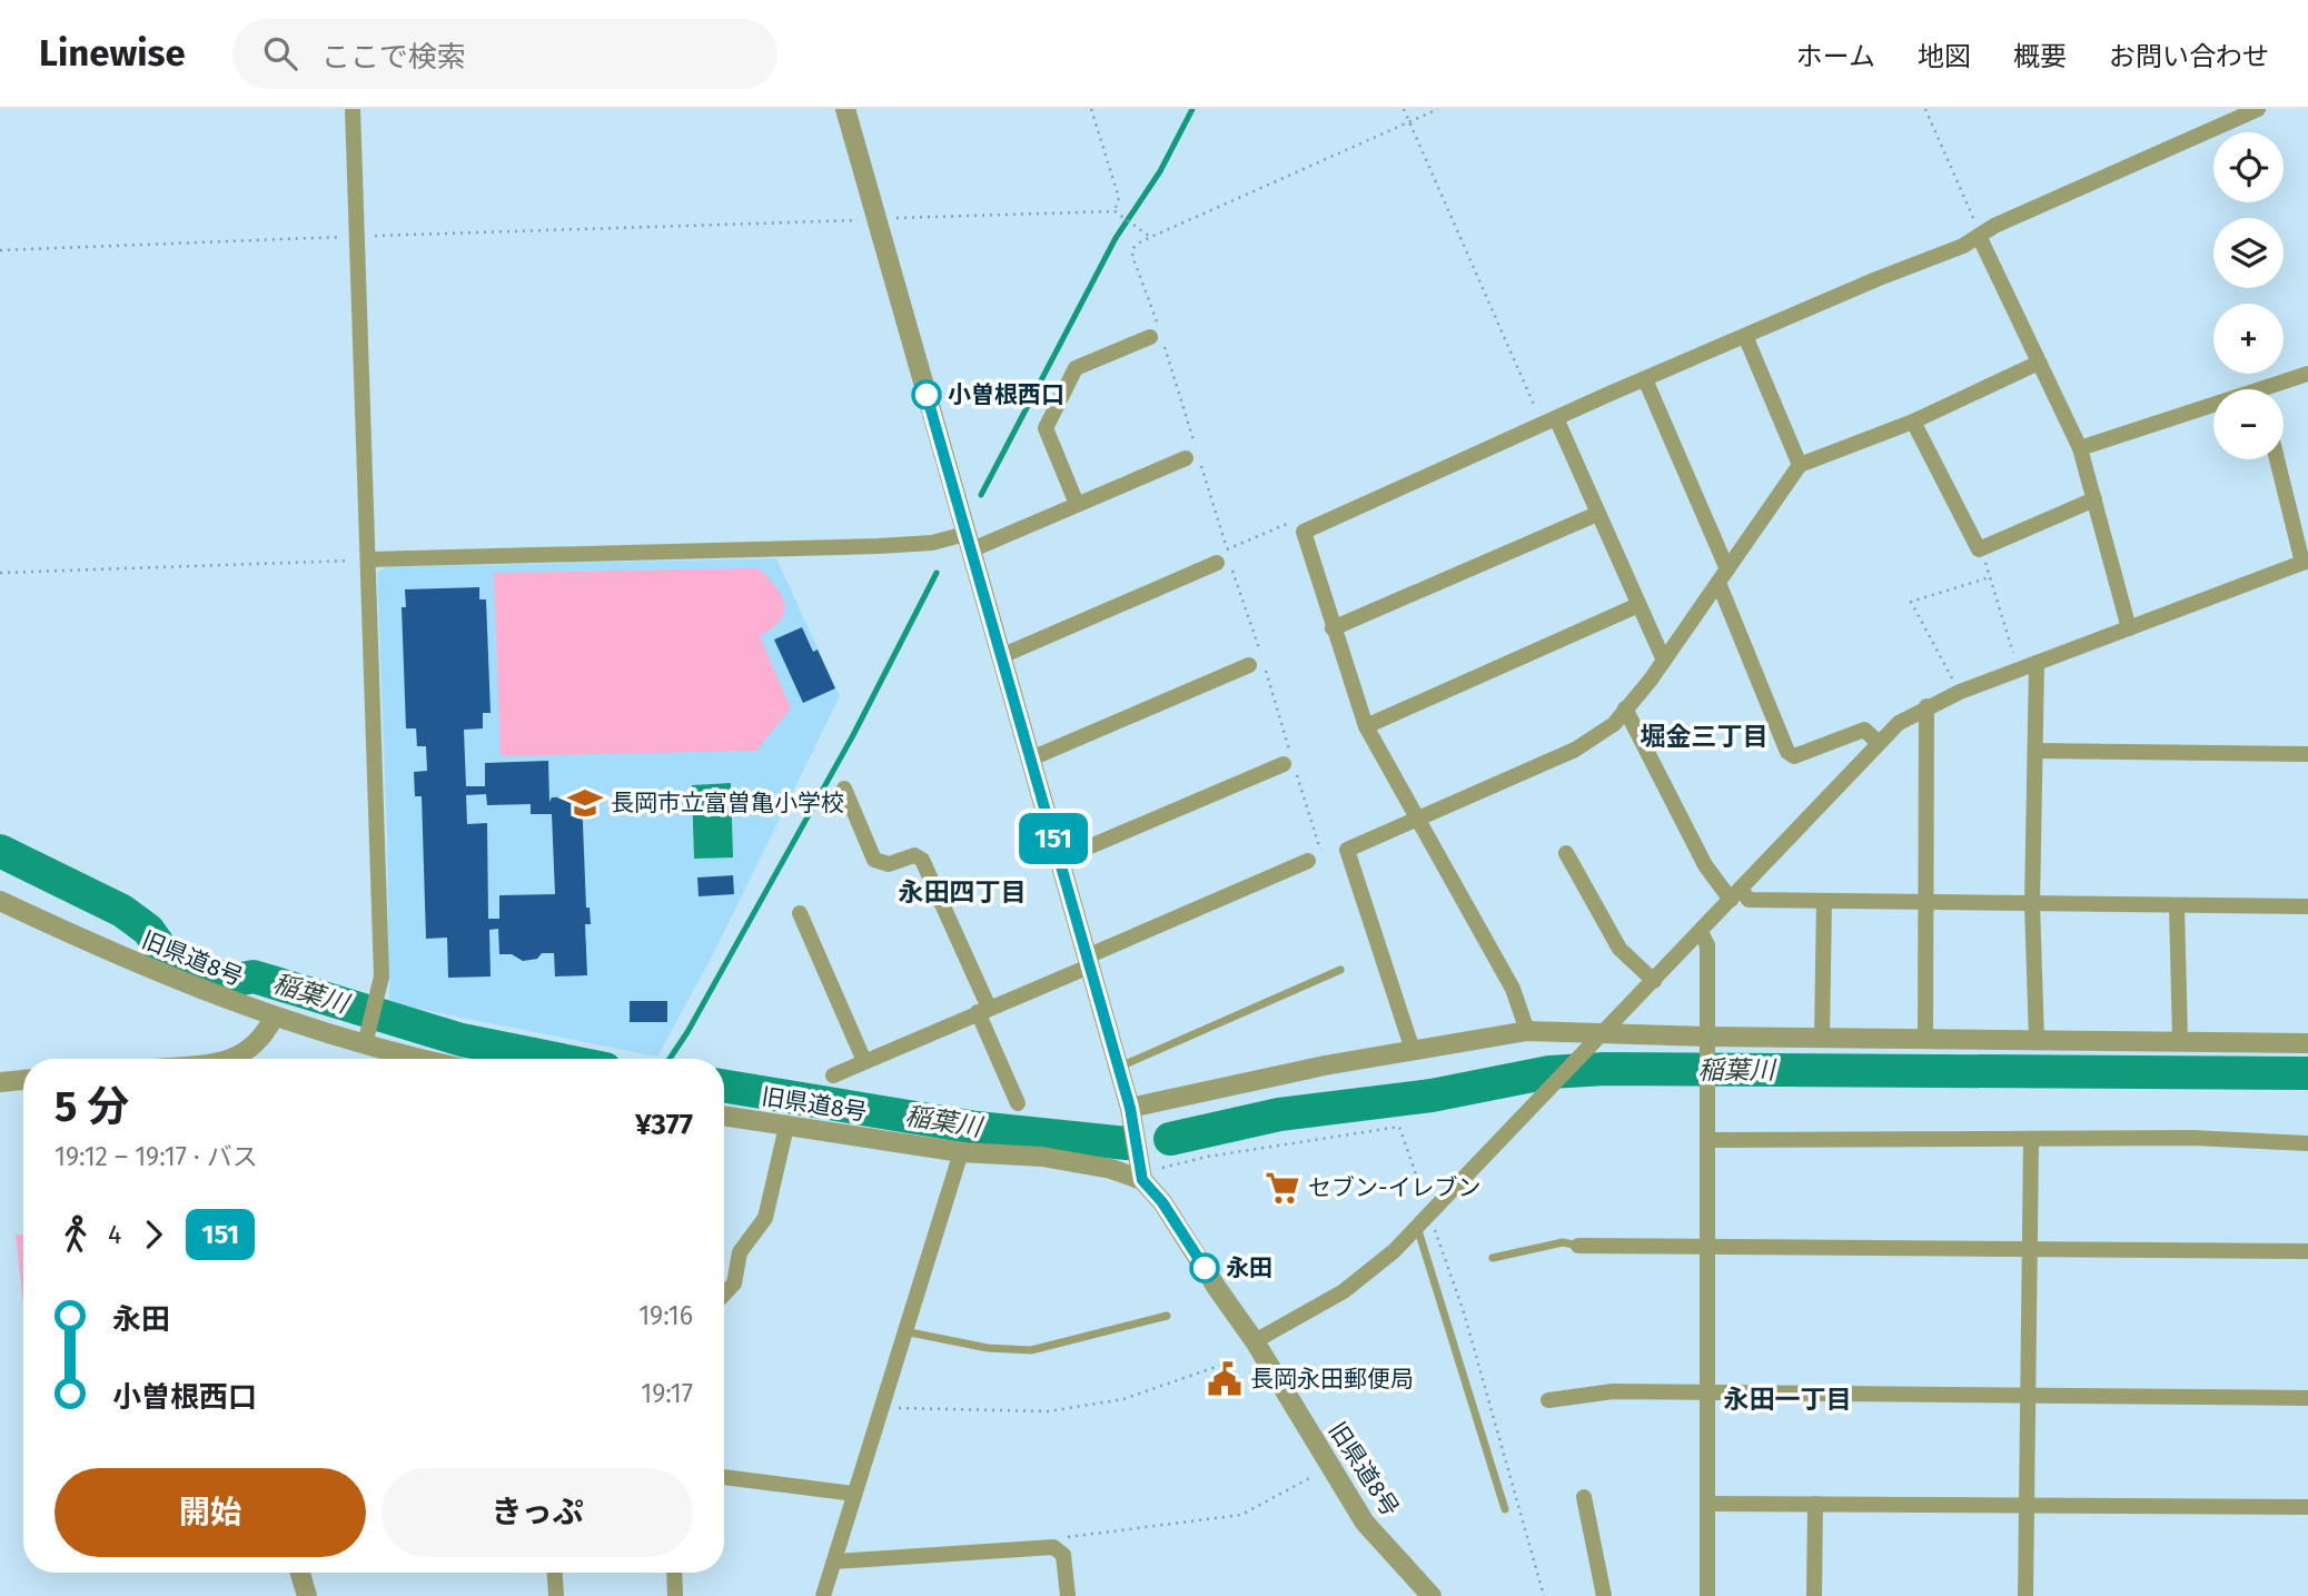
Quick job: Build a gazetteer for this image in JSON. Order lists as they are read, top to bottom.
{
  "streets": {
    "street": ["旧県道8号"]
  },
  "districts": ["堀金三丁目", "永田四丁目", "永田一丁目"],
  "water": ["稲葉川"],
  "places": {
    "other": ["小曽根西口", "永田"],
    "school or university": ["長岡市立富曽亀小学校"],
    "supermarket": ["セブン-イレブン"],
    "public building": ["長岡永田郵便局"]
  },
  "lines": ["bus line 151"],
  "page": {
    "header": "Linewise",
    "search": "ここで検索",
    "nav": [
      "ホーム",
      "地図",
      "概要",
      "お問い合わせ"
    ],
    "on_map": "151",
    "map_buttons": ["+", "−"],
    "heading": ["5 分", "19:12 – 19:17 · バス", "¥377"],
    "legs": ["4", "151"],
    "list": [
      {
        "name": "永田",
        "value": "19:16"
      },
      {
        "name": "小曽根西口",
        "value": "19:17"
      }
    ],
    "buttons": ["開始", "きっぷ"]
  }
}
